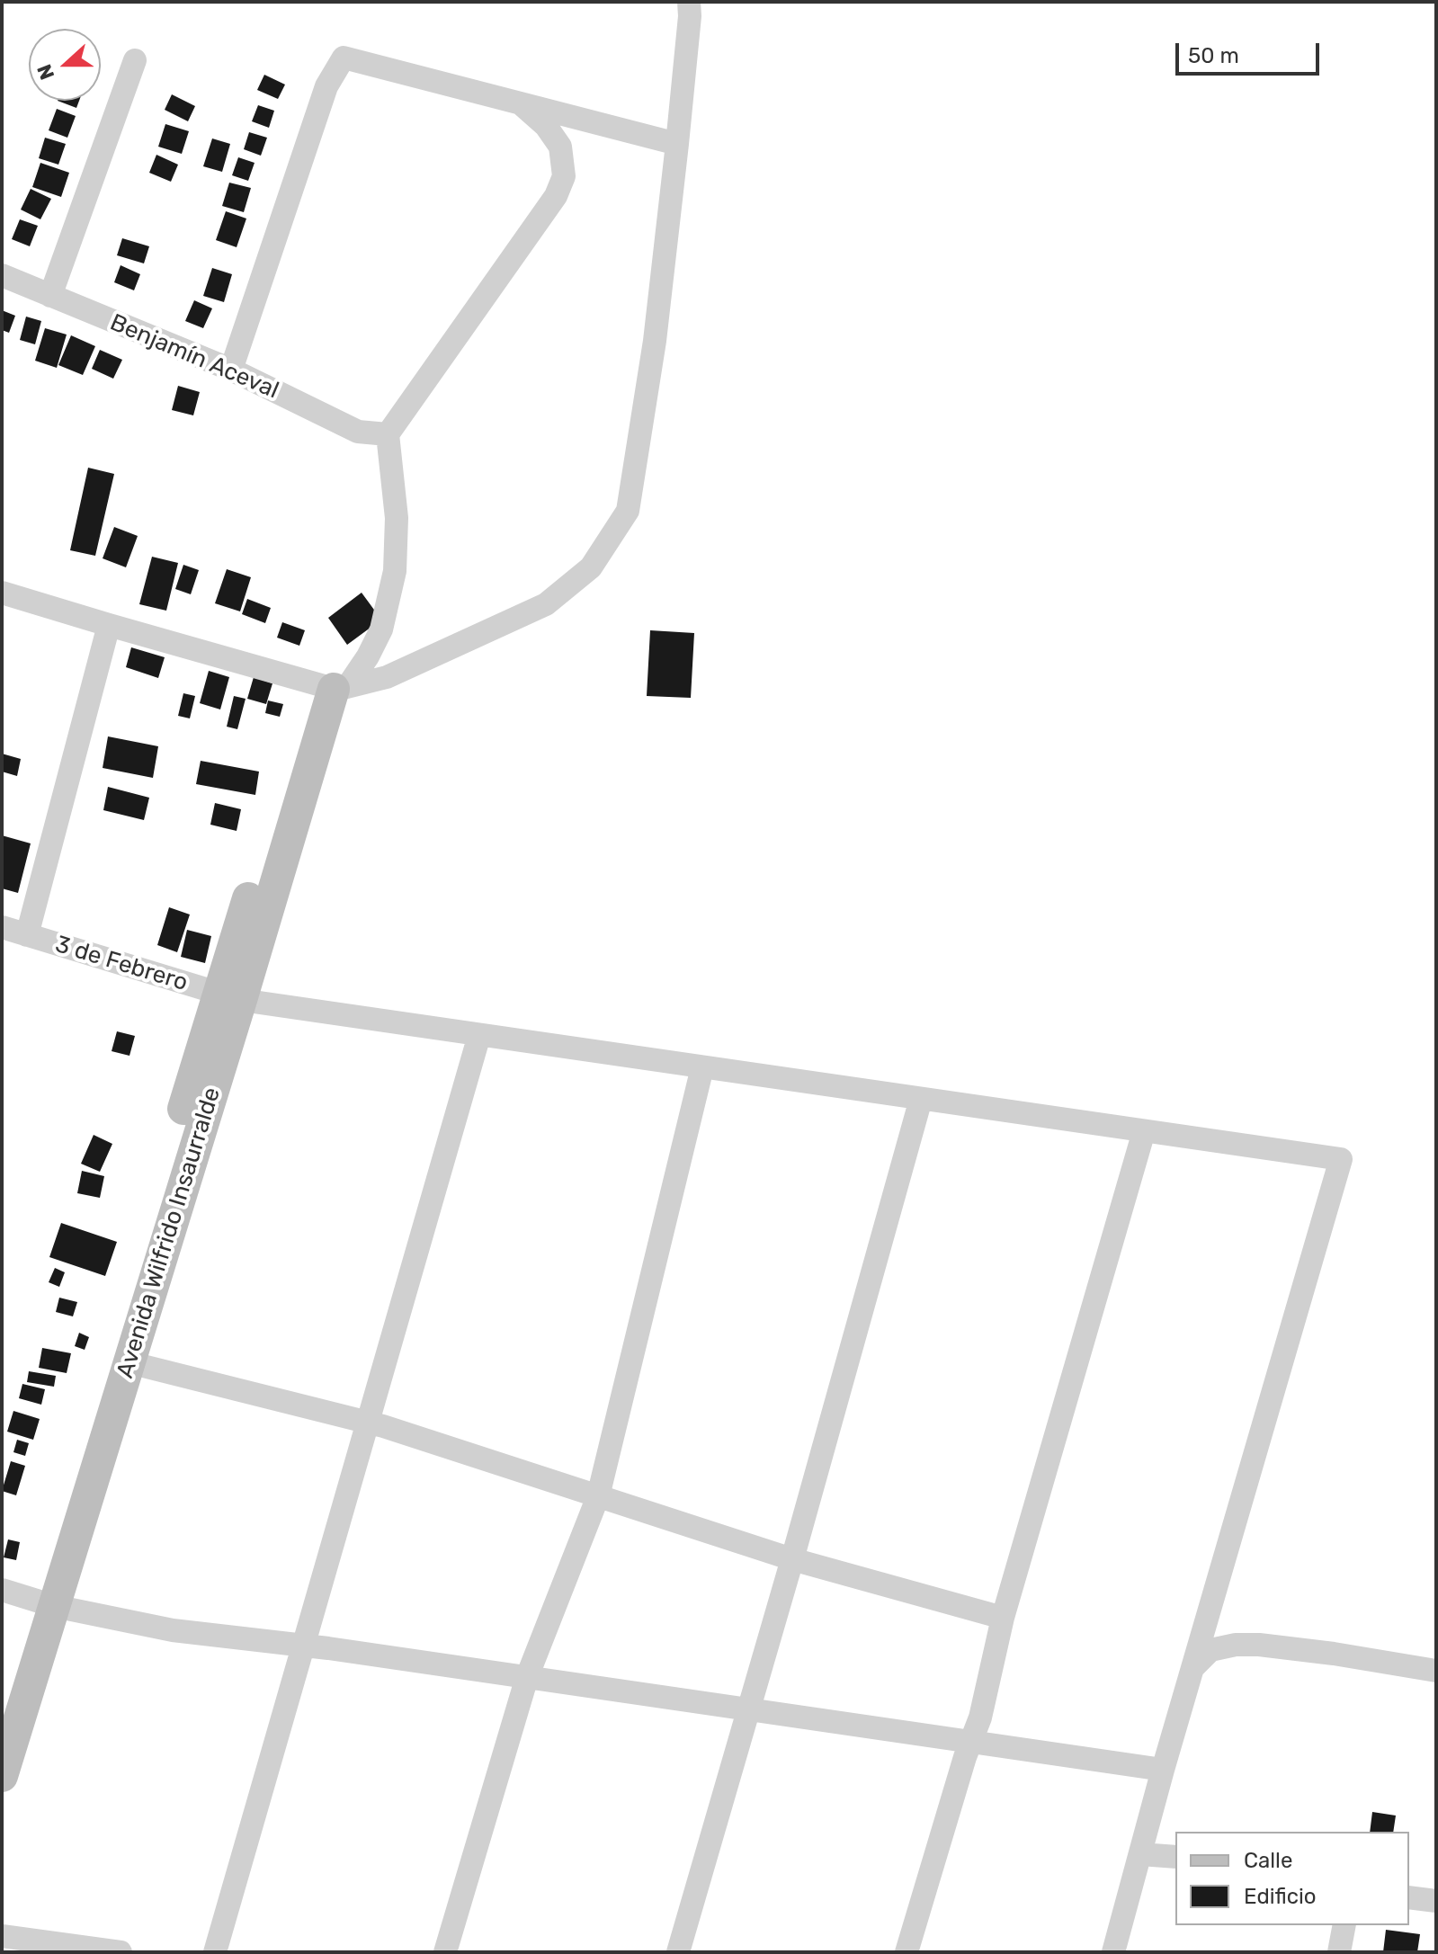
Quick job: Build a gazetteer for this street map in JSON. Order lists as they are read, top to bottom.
{
  "streets": {
    "street": ["Benjamín Aceval", "3 de Febrero", "Avenida Wilfrido Insaurralde"]
  },
  "crossings": [
    ["3 de Febrero", "Avenida Wilfrido Insaurralde"]
  ],
  "legend": ["Calle", "Edificio"],
  "scale_bar": "50 m",
  "north": "left"
}
